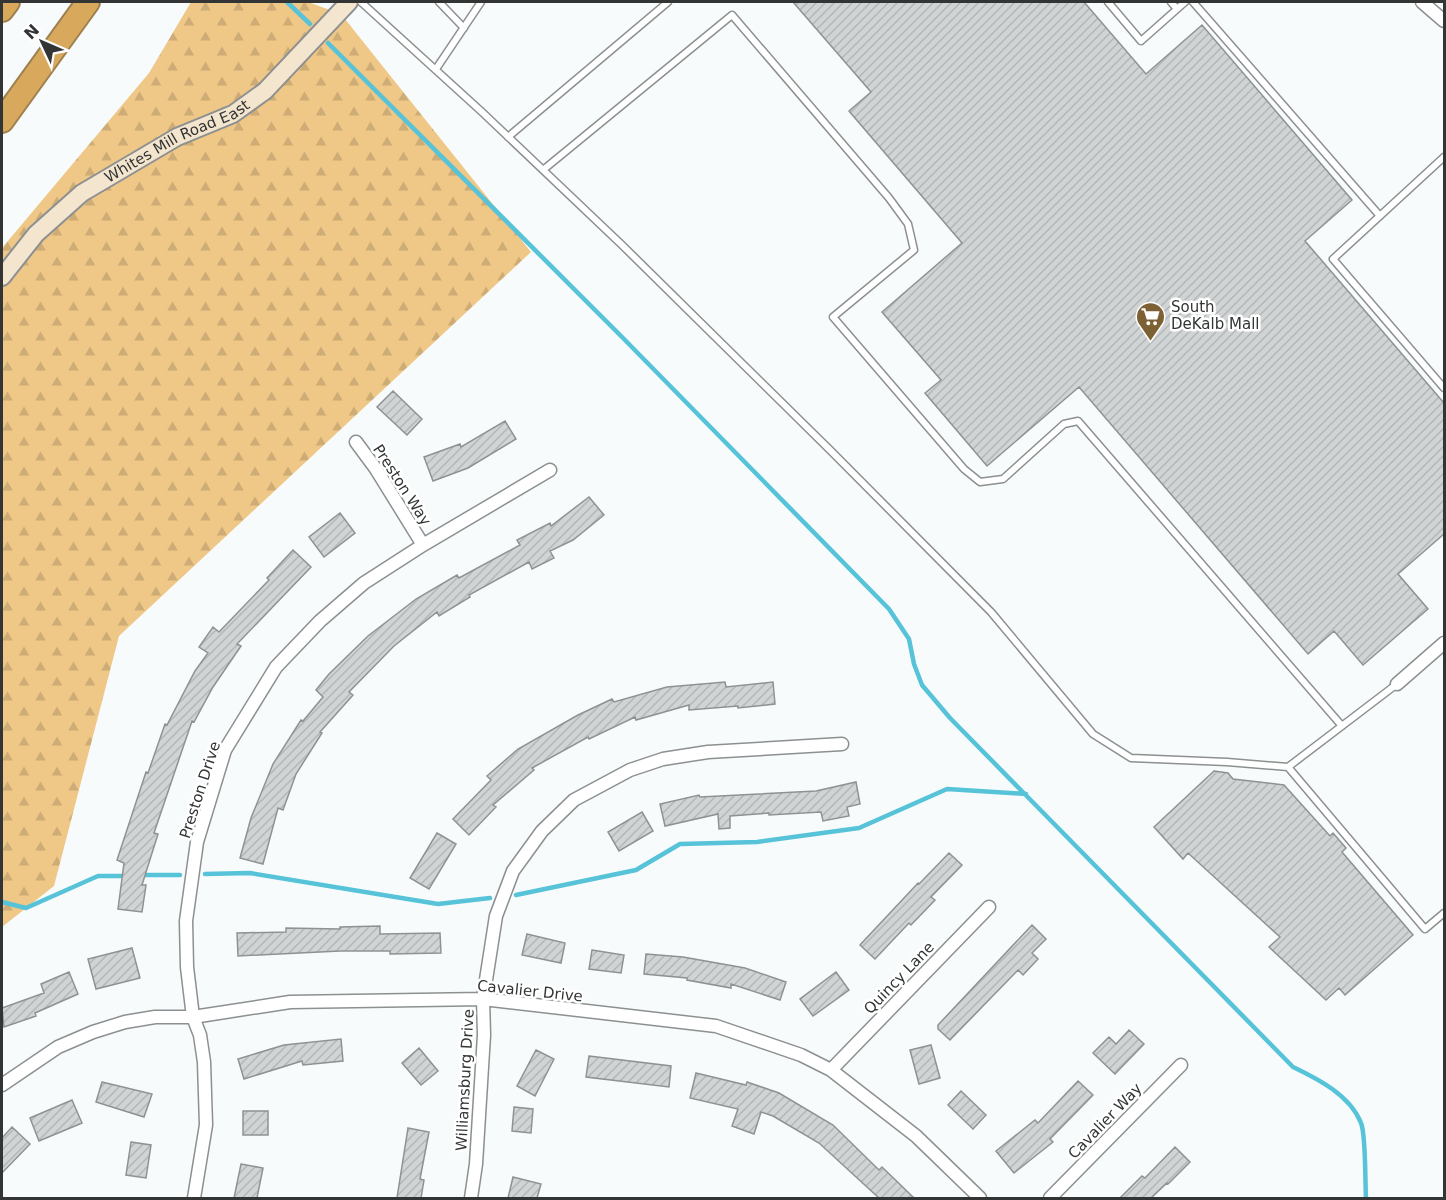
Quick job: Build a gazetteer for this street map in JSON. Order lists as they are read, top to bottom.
{
  "streets": {
    "street": [
      "Whites Mill Road East",
      "Preston Way",
      "Preston Drive",
      "Quincy Lane",
      "Cavalier Drive",
      "Williamsburg Drive",
      "Cavalier Way"
    ]
  },
  "crossings": [
    ["Preston Way", "Preston Drive"],
    ["Preston Drive", "Cavalier Drive"],
    ["Quincy Lane", "Cavalier Drive"],
    ["Cavalier Drive", "Williamsburg Drive"]
  ],
  "places": {
    "supermarket": ["South DeKalb Mall"]
  },
  "north": "top left"
}
